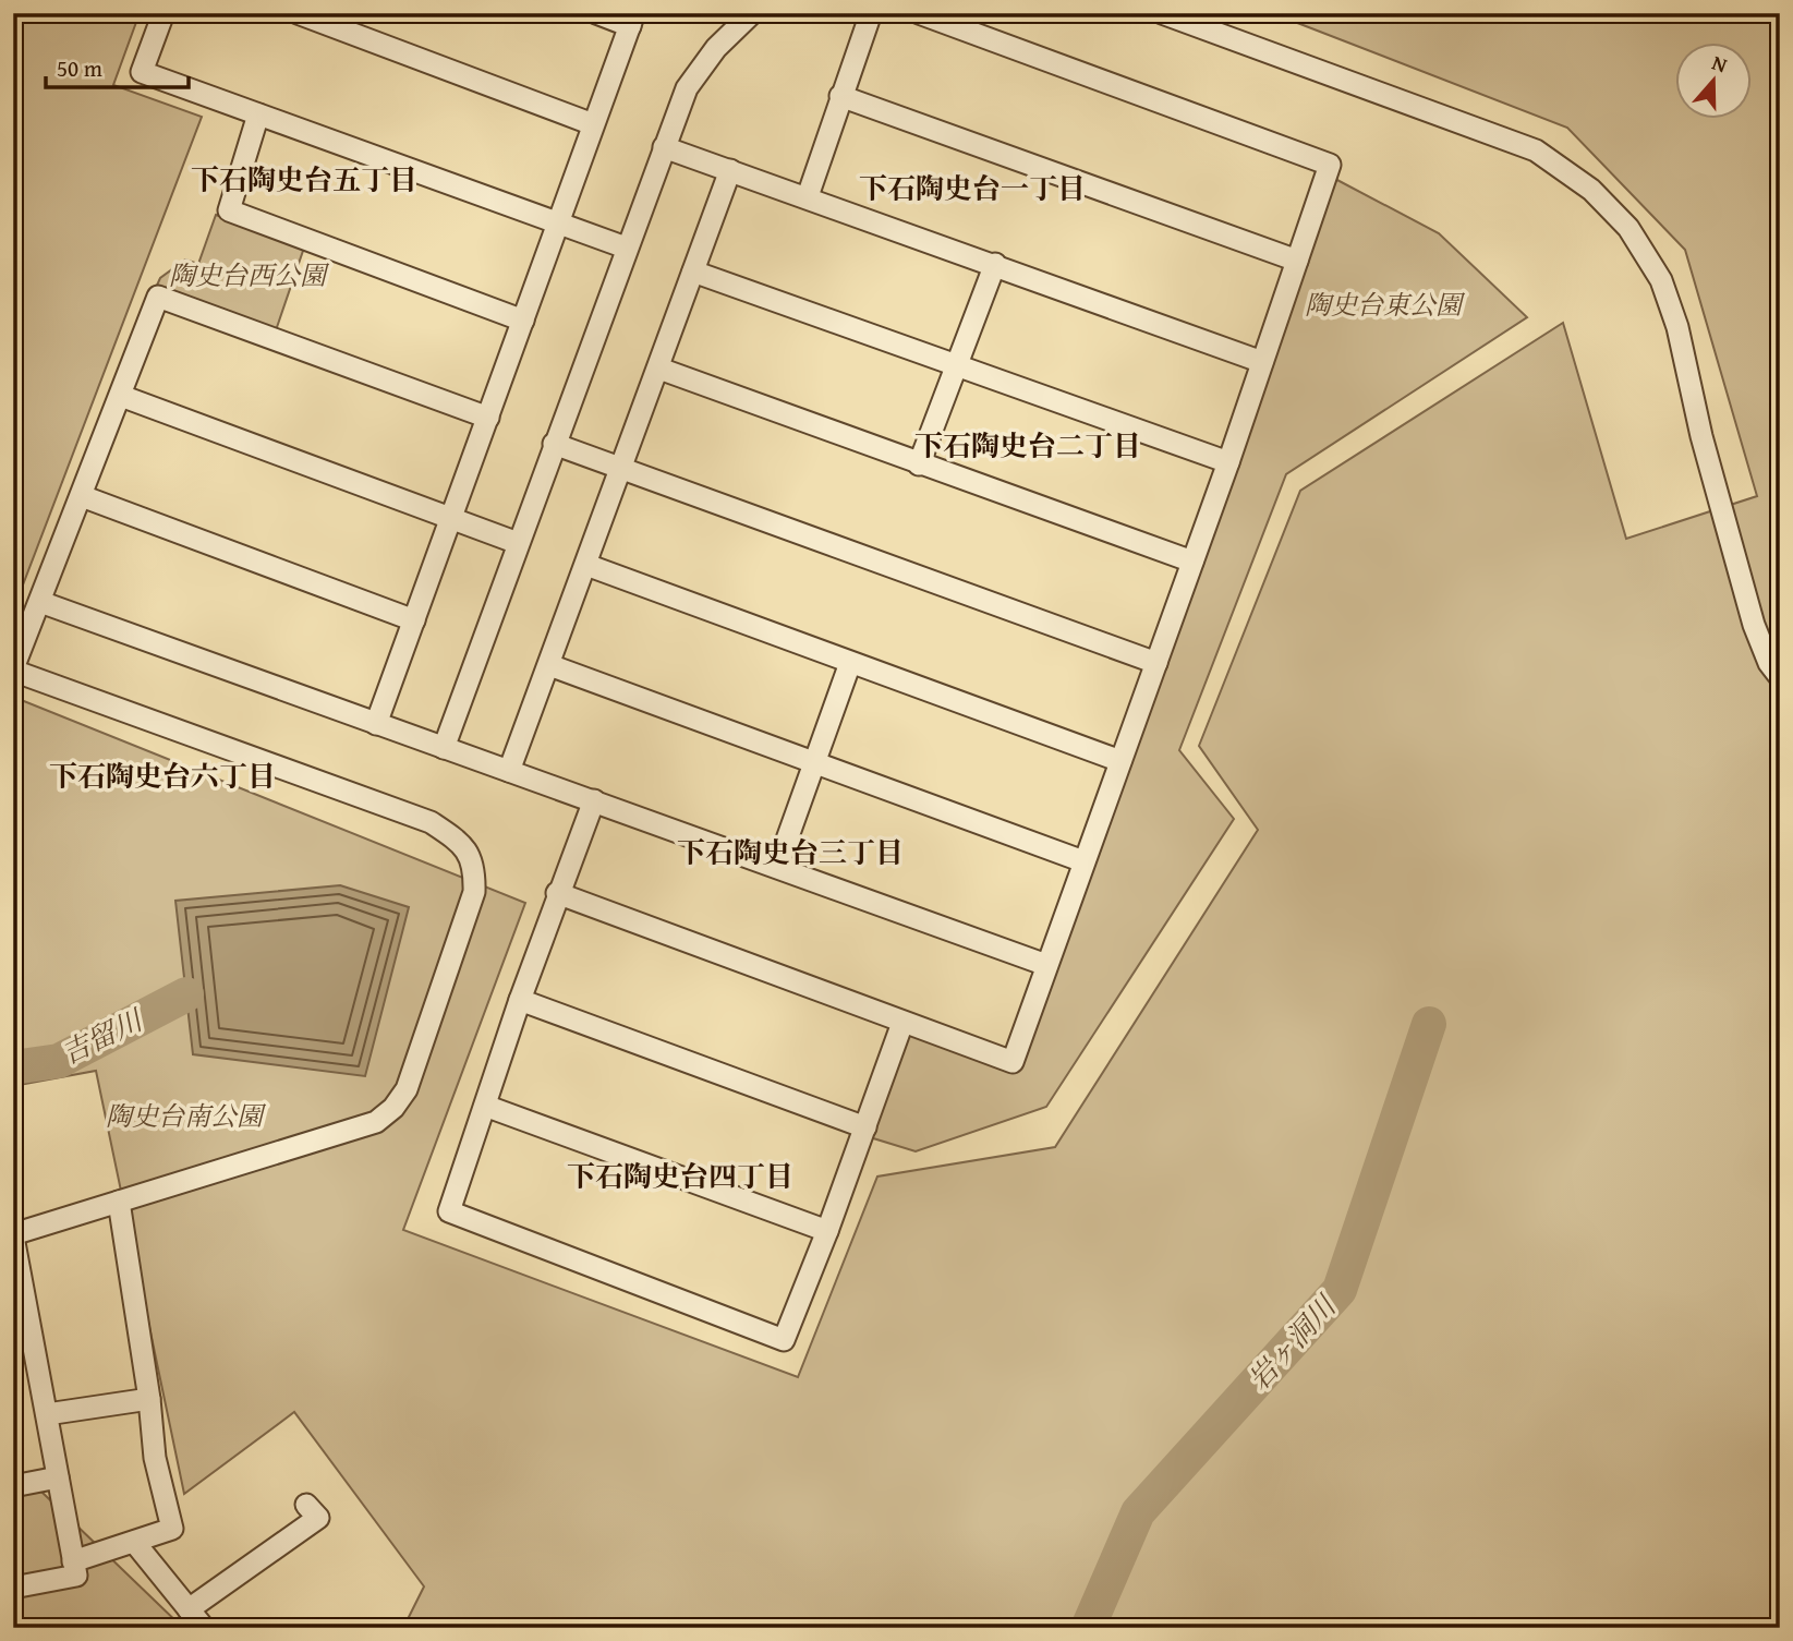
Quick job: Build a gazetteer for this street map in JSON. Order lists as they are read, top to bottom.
{
  "districts": [
    "下石陶史台五丁目",
    "下石陶史台一丁目",
    "下石陶史台二丁目",
    "下石陶史台六丁目",
    "下石陶史台三丁目",
    "下石陶史台四丁目"
  ],
  "water": ["吉留川", "岩ヶ洞川"],
  "parks": ["陶史台西公園", "陶史台東公園", "陶史台南公園"],
  "scale_bar": "50 m",
  "north": "top"
}
